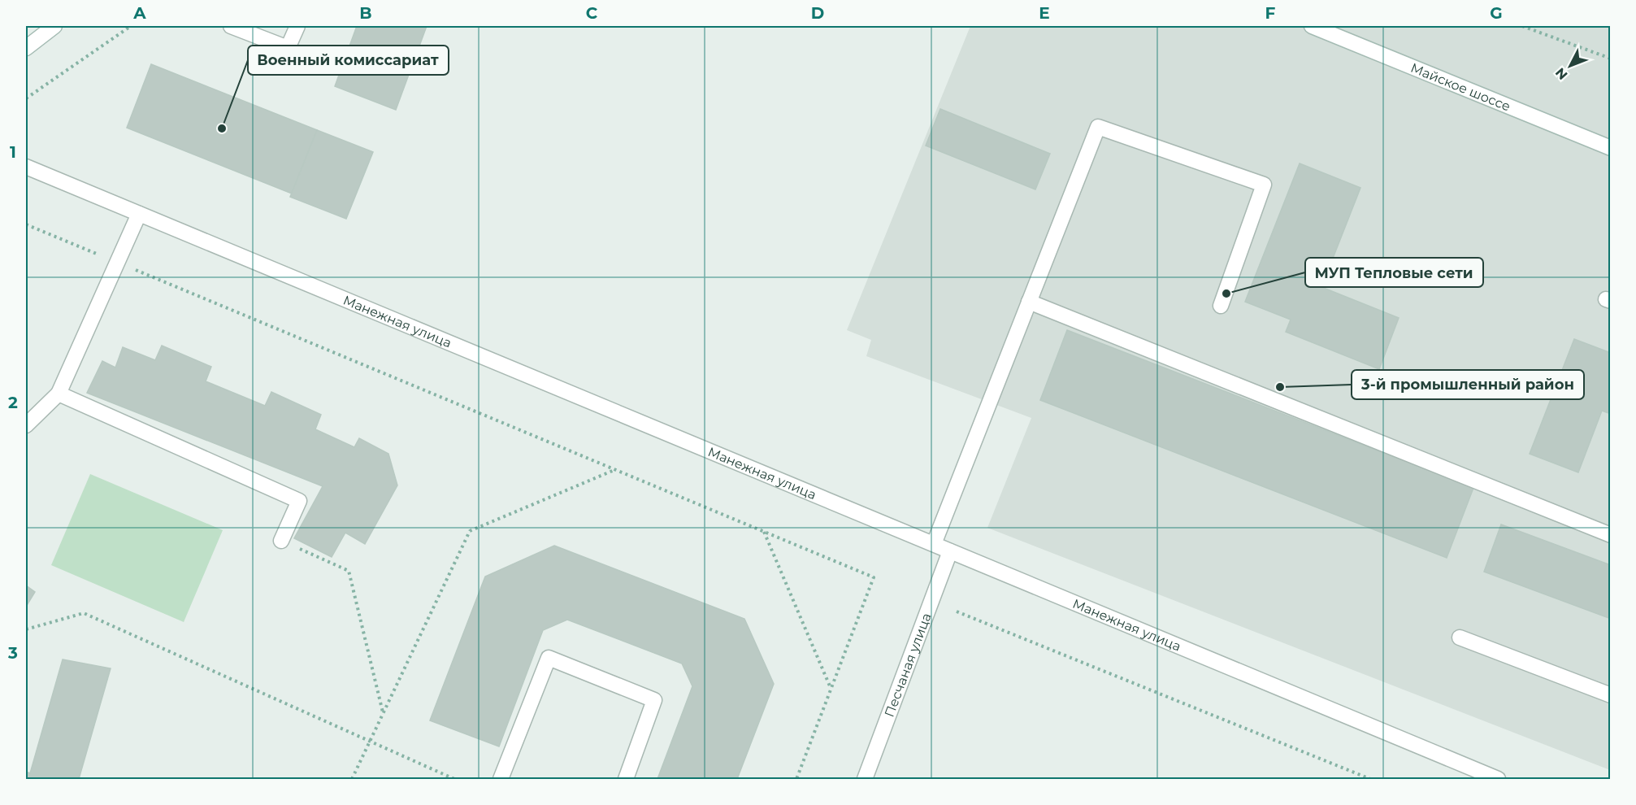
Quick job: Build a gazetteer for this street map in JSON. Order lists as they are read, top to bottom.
{
  "streets": {
    "street": ["Майское шоссе", "Манежная улица", "Песчаная улица"]
  },
  "crossings": [
    ["Манежная улица", "Песчаная улица"]
  ],
  "places": ["Военный комиссариат", "МУП Тепловые сети", "3-й промышленный район"],
  "north": "bottom left",
  "grid": {
    "columns": [
      "A",
      "B",
      "C",
      "D",
      "E",
      "F",
      "G"
    ],
    "rows": ["1", "2", "3"]
  }
}
